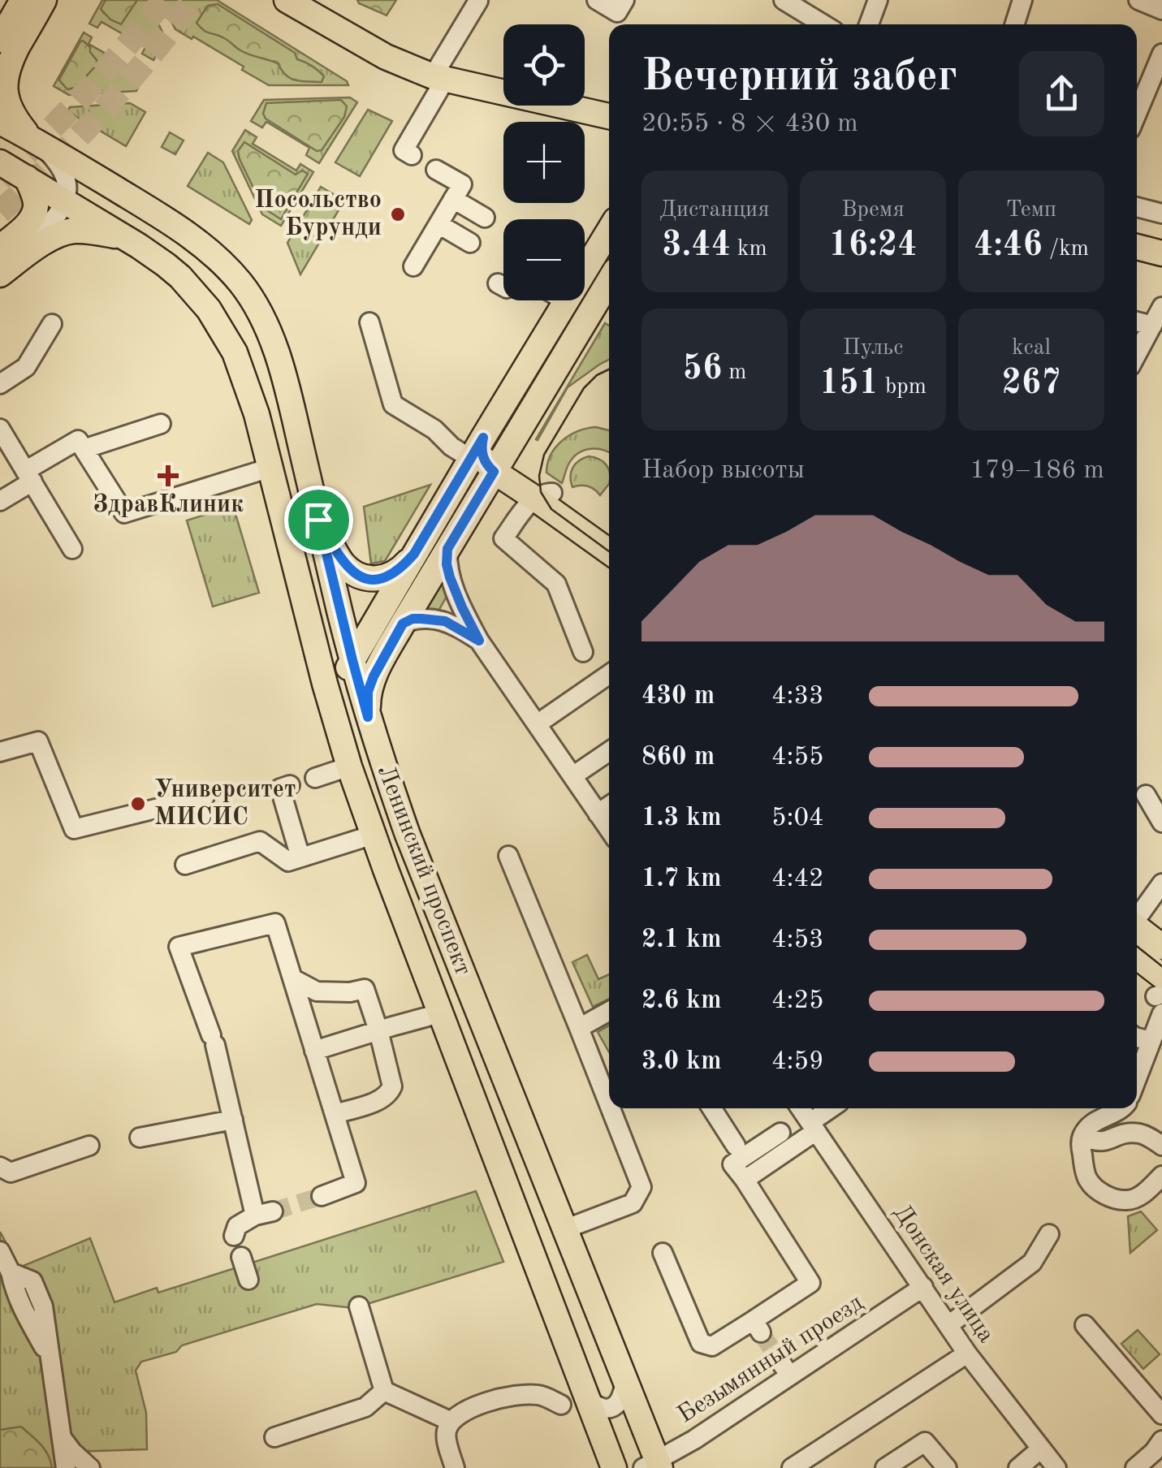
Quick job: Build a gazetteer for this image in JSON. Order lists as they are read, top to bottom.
{
  "streets": {
    "main road": ["Ленинский проспект"],
    "street": ["Донская улица", "Безымянный проезд"]
  },
  "crossings": [
    ["Ленинский проспект", "Безымянный проезд"],
    ["Донская улица", "Безымянный проезд"]
  ],
  "places": {
    "other": ["Посольство Бурунди", "Университет МИСИС"],
    "health": ["ЗдравКлиник"]
  },
  "page": {
    "map_buttons": ["+", "−"],
    "heading": ["Вечерний забег", "20:55 · 8 × 430 m"],
    "stats": [
      ["Дистанция", "3.44 km"],
      ["Время", "16:24"],
      ["Темп", "4:46 /km"],
      ["56 m"],
      ["Пульс", "151 bpm"],
      ["kcal", "267"]
    ],
    "chart": ["Набор высоты", "179–186 m"],
    "list": [
      {
        "name": "430 m",
        "note": "4:33"
      },
      {
        "name": "860 m",
        "note": "4:55"
      },
      {
        "name": "1.3 km",
        "note": "5:04"
      },
      {
        "name": "1.7 km",
        "note": "4:42"
      },
      {
        "name": "2.1 km",
        "note": "4:53"
      },
      {
        "name": "2.6 km",
        "note": "4:25"
      },
      {
        "name": "3.0 km",
        "note": "4:59"
      }
    ]
  }
}
